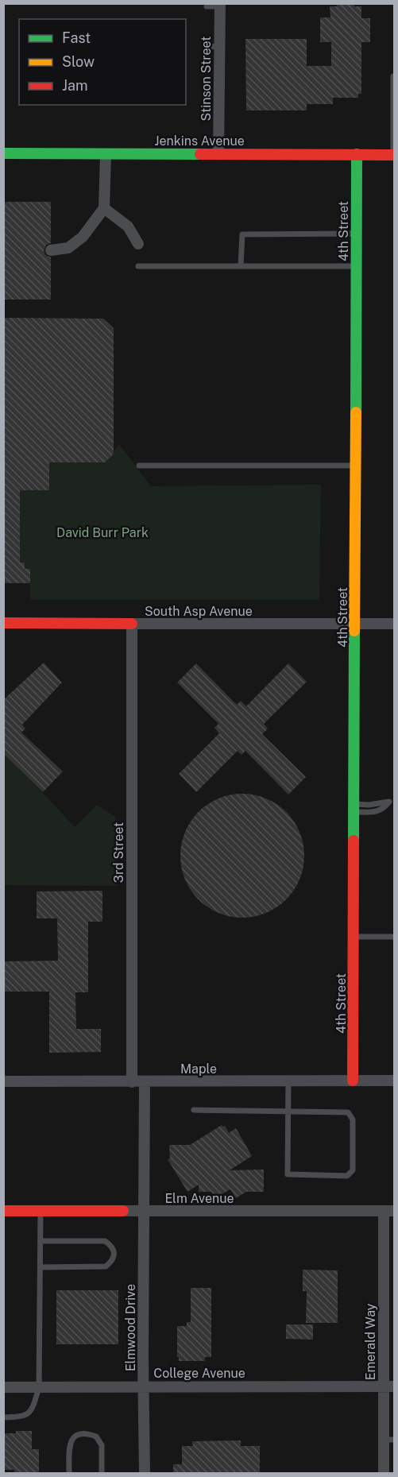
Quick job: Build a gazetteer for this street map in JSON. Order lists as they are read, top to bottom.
{
  "streets": {
    "street": [
      "Stinson Street",
      "Jenkins Avenue",
      "4th Street",
      "South Asp Avenue",
      "3rd Street",
      "Maple",
      "Elm Avenue",
      "Elmwood Drive",
      "Emerald Way",
      "College Avenue"
    ]
  },
  "crossings": [
    ["Stinson Street", "Jenkins Avenue"],
    ["Jenkins Avenue", "4th Street"],
    ["4th Street", "South Asp Avenue"],
    ["4th Street", "Maple"],
    ["South Asp Avenue", "3rd Street"],
    ["3rd Street", "Maple"],
    ["Maple", "Elmwood Drive"],
    ["Elm Avenue", "Elmwood Drive"],
    ["Elm Avenue", "Emerald Way"],
    ["Elmwood Drive", "College Avenue"],
    ["Emerald Way", "College Avenue"]
  ],
  "parks": ["David Burr Park"],
  "legend": ["Fast", "Slow", "Jam"]
}
